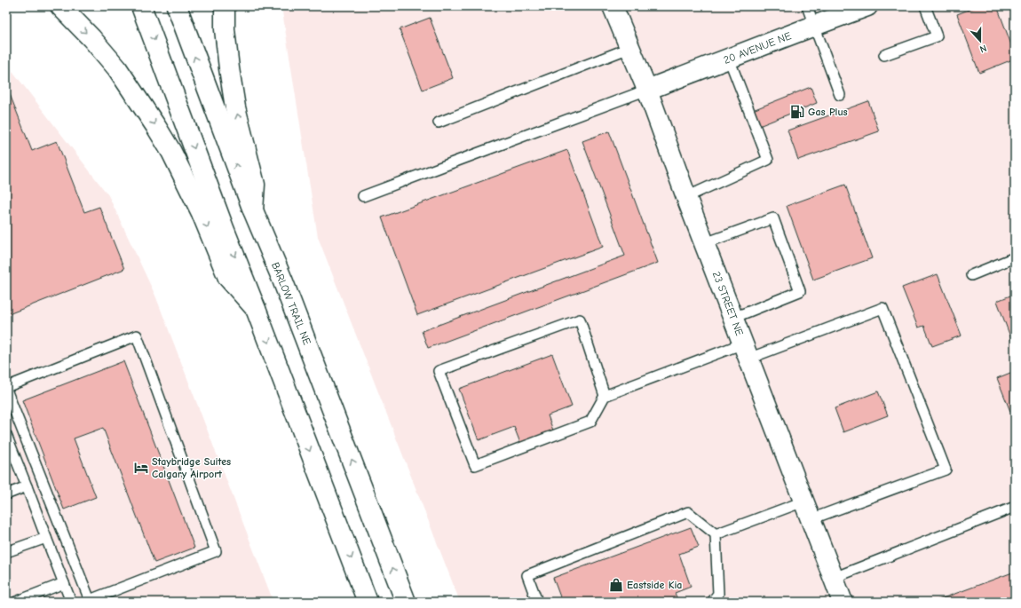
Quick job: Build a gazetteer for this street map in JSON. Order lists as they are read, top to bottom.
{
  "streets": {
    "main road": ["20 AVENUE NE", "BARLOW TRAIL NE", "23 STREET NE"]
  },
  "crossings": [
    ["20 AVENUE NE", "23 STREET NE"]
  ],
  "places": {
    "fuel station": ["Gas Plus"],
    "hotel": ["Staybridge Suites Calgary Airport"],
    "shop": ["Eastside Kia"]
  },
  "north": "bottom"
}
